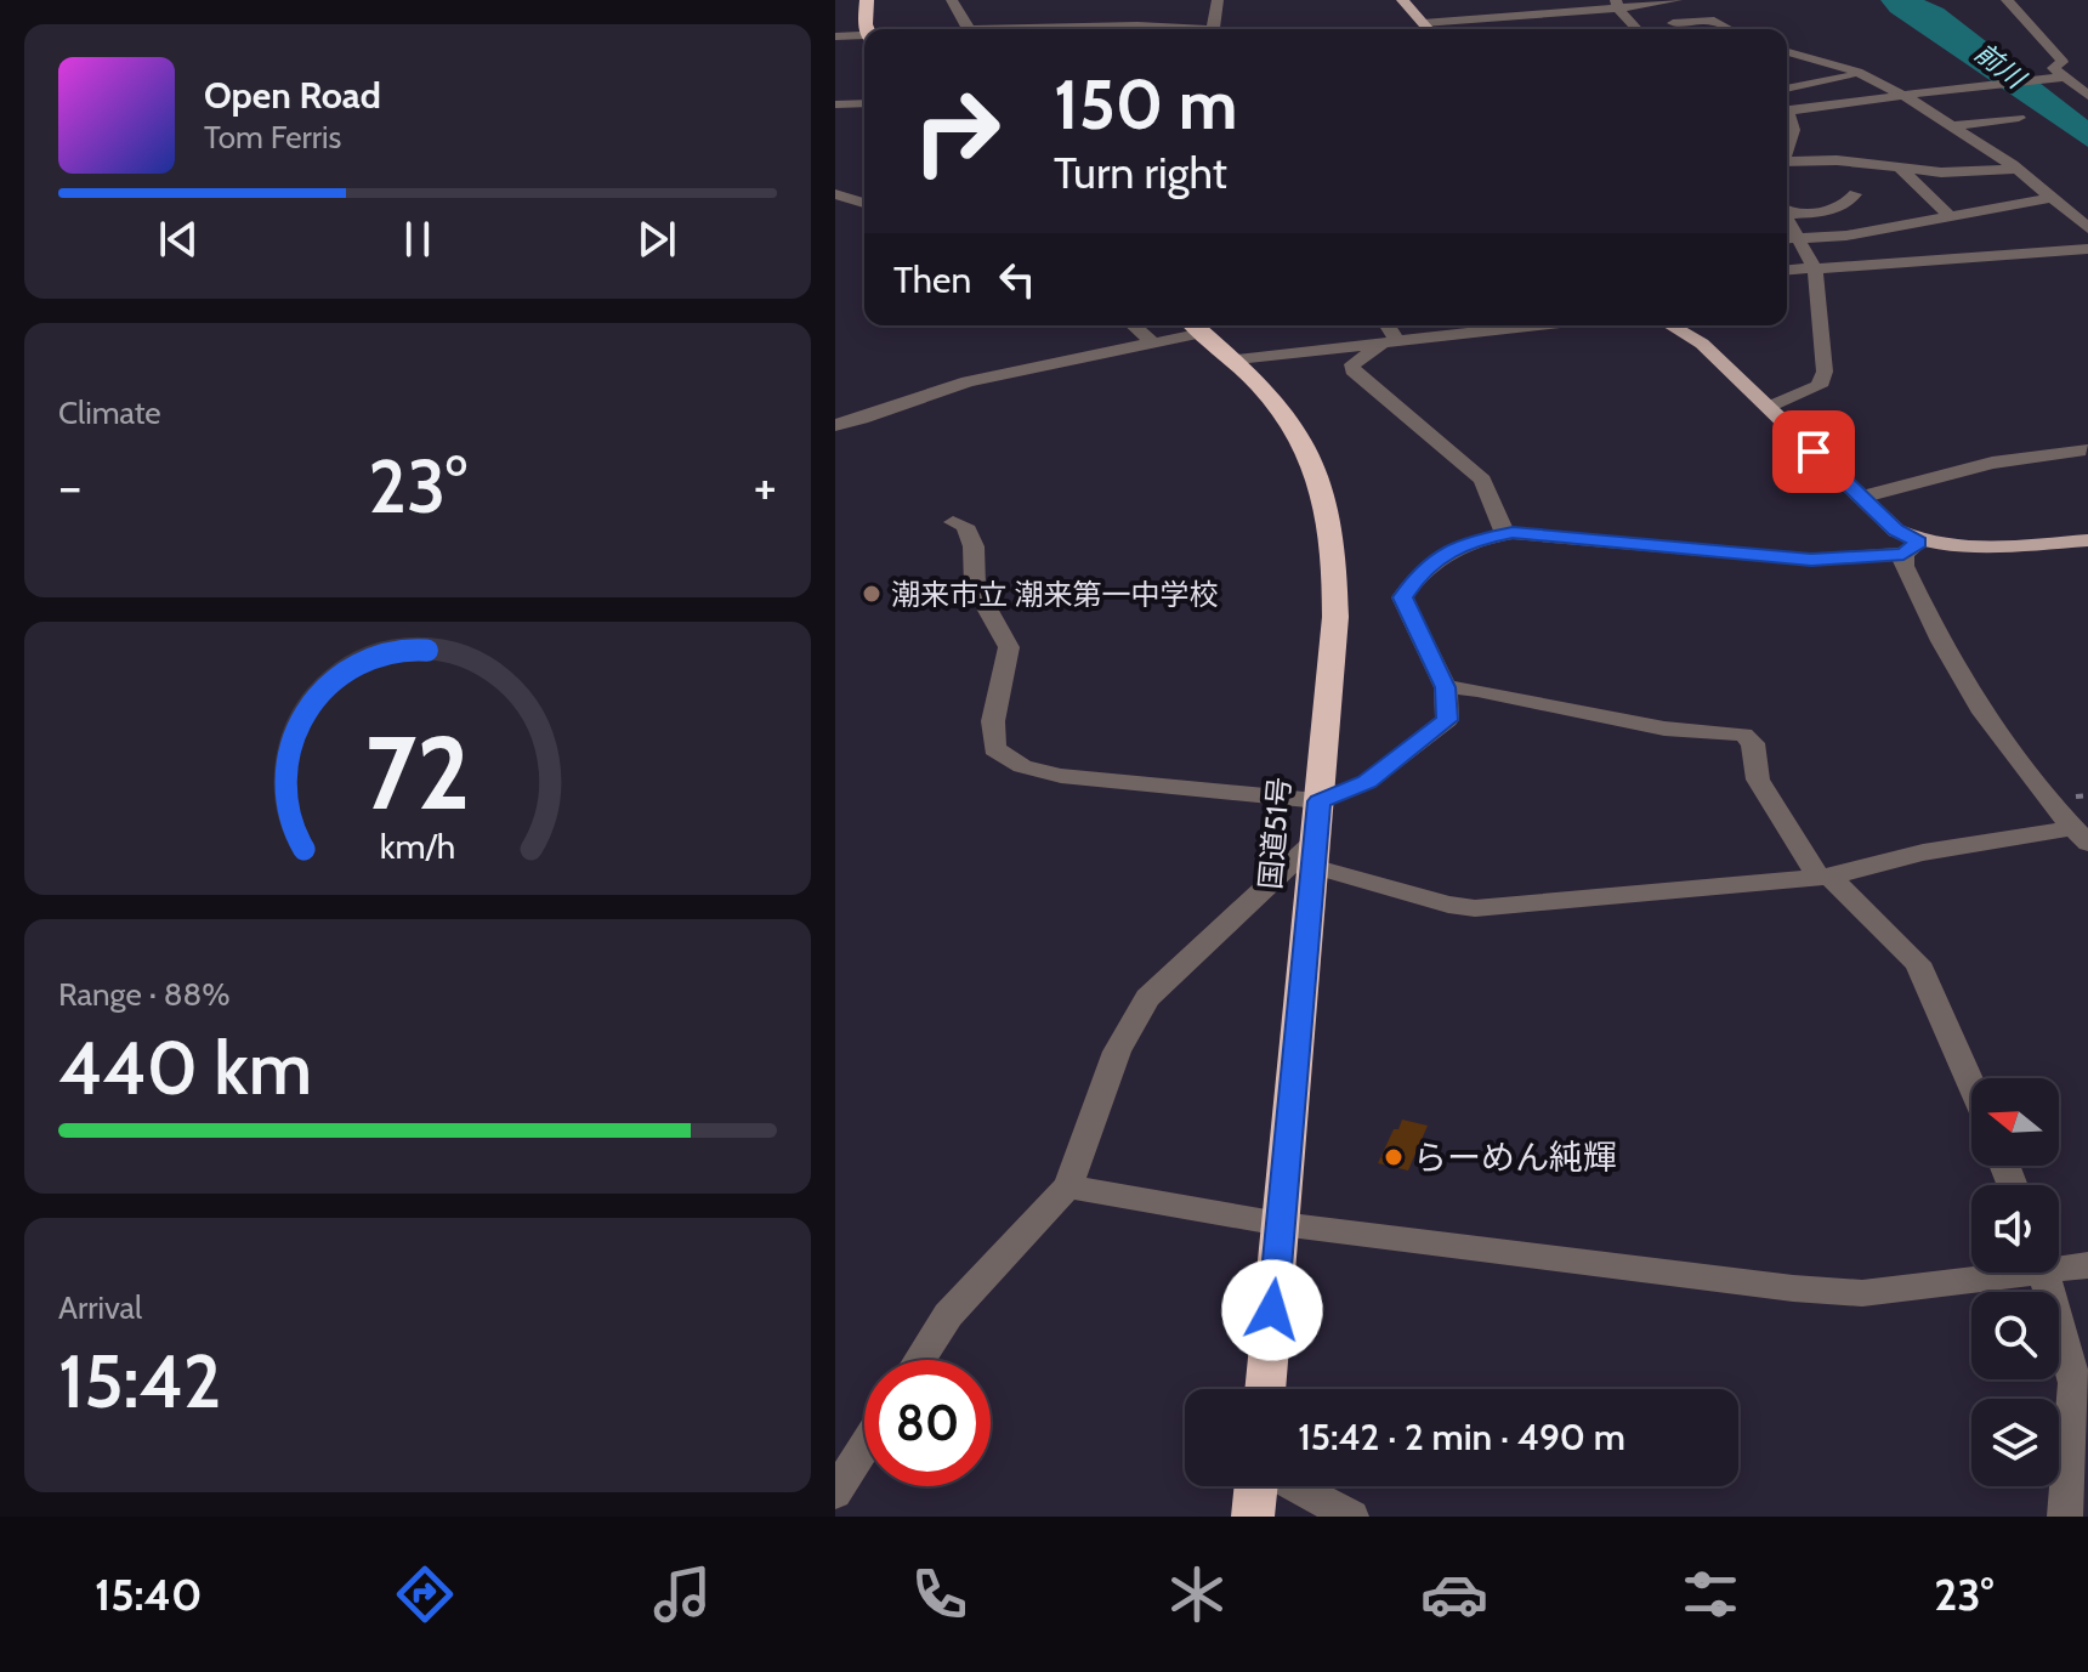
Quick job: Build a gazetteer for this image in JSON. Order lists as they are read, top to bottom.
{
  "streets": {
    "highway": ["国道51号"]
  },
  "water": ["前川"],
  "places": ["潮来市立 潮来第一中学校", "らーめん純輝"],
  "north": "left",
  "page": {
    "turn": ["150 m", "Turn right"],
    "song": ["Open Road", "Tom Ferris"],
    "then": "Then",
    "tile": [
      "Climate",
      ["Range · 88%", "440 km"],
      ["Arrival", "15:42"]
    ],
    "heat": ["−", "23°", "+"],
    "limit": "80",
    "trip": "15:42 · 2 min · 490 m",
    "tabs": ["15:40", "23°"],
    "gauge": ["72", "km/h"]
  }
}
